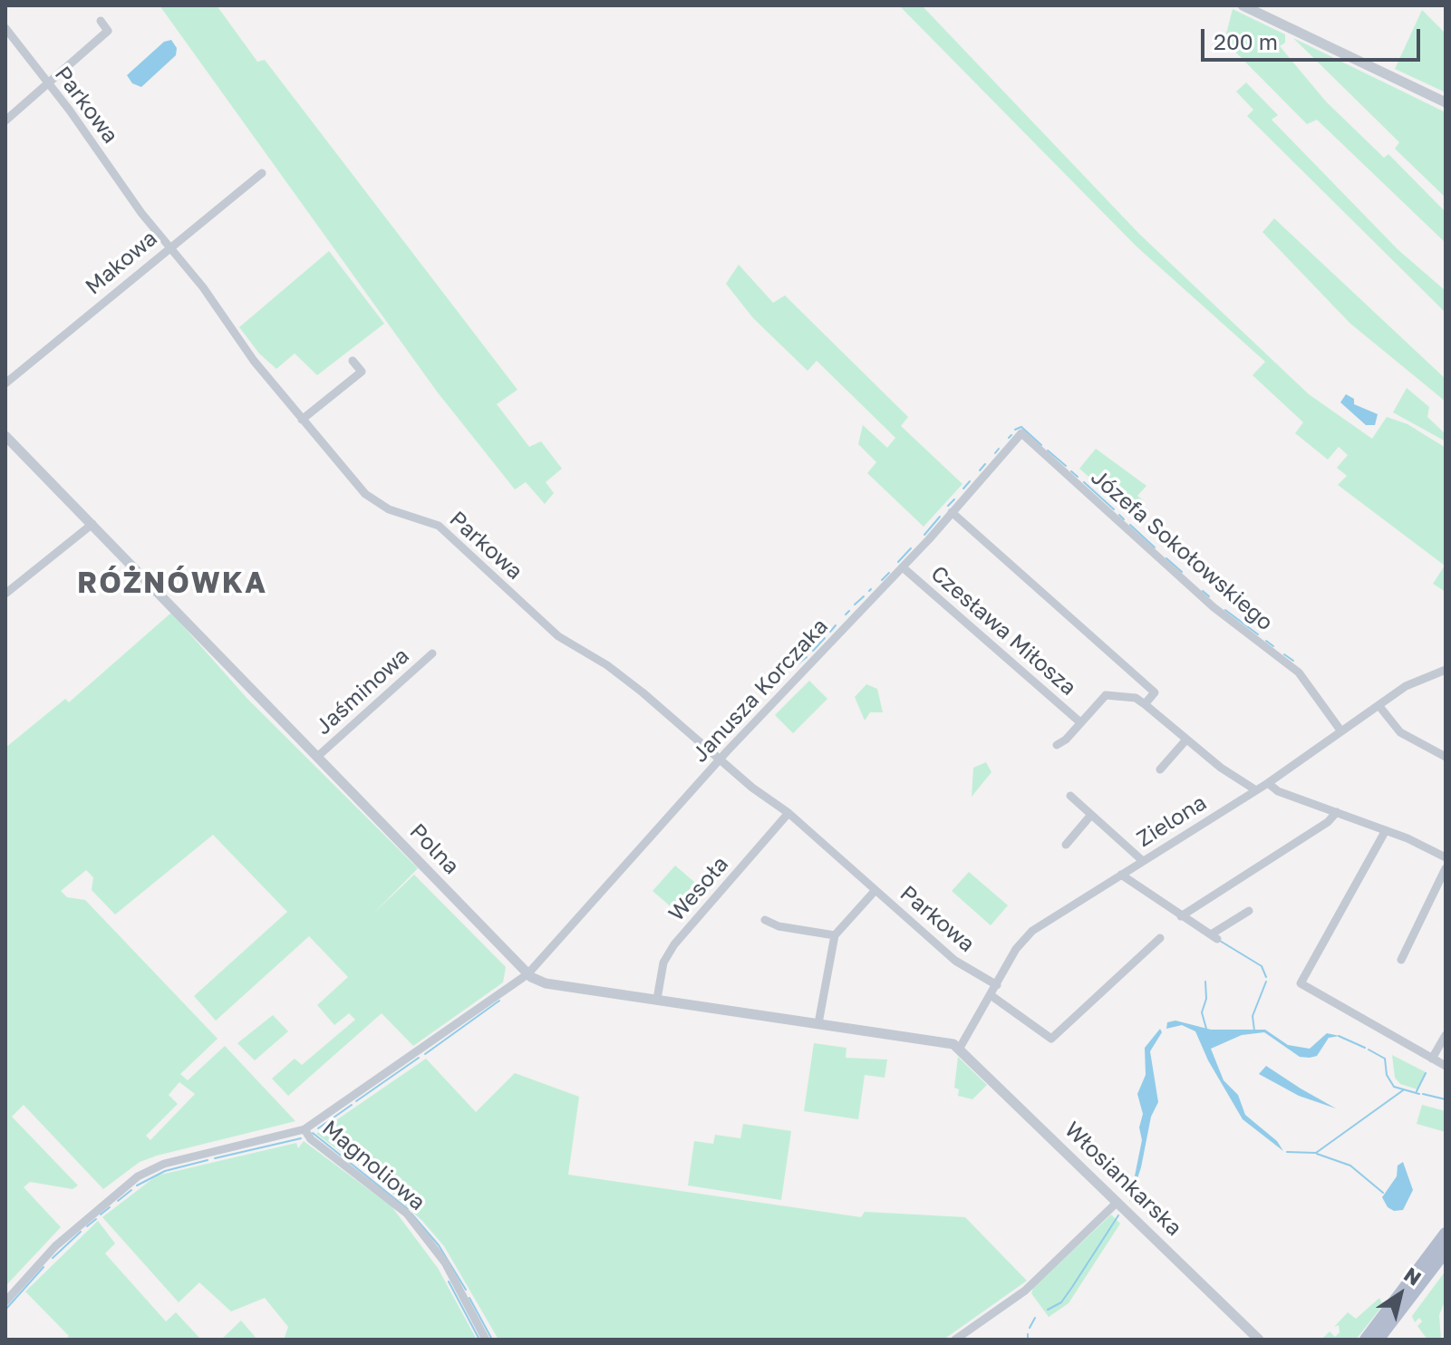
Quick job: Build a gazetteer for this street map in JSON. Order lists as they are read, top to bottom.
{
  "streets": {
    "street": [
      "Parkowa",
      "Makowa",
      "Józefa Sokołowskiego",
      "Czesława Miłosza",
      "Janusza Korczaka",
      "Jaśminowa",
      "Zielona",
      "Polna",
      "Wesoła",
      "Magnoliowa",
      "Włosiankarska"
    ]
  },
  "crossings": [
    ["Parkowa", "Makowa"],
    ["Parkowa", "Janusza Korczaka"],
    ["Parkowa", "Zielona"],
    ["Parkowa", "Wesoła"],
    ["Józefa Sokołowskiego", "Janusza Korczaka"],
    ["Józefa Sokołowskiego", "Zielona"],
    ["Czesława Miłosza", "Janusza Korczaka"],
    ["Janusza Korczaka", "Polna"],
    ["Janusza Korczaka", "Magnoliowa"],
    ["Jaśminowa", "Polna"],
    ["Zielona", "Polna"],
    ["Zielona", "Włosiankarska"],
    ["Polna", "Wesoła"],
    ["Polna", "Włosiankarska"]
  ],
  "districts": ["RÓŻNÓWKA"],
  "scale_bar": "200 m",
  "north": "top right"
}
